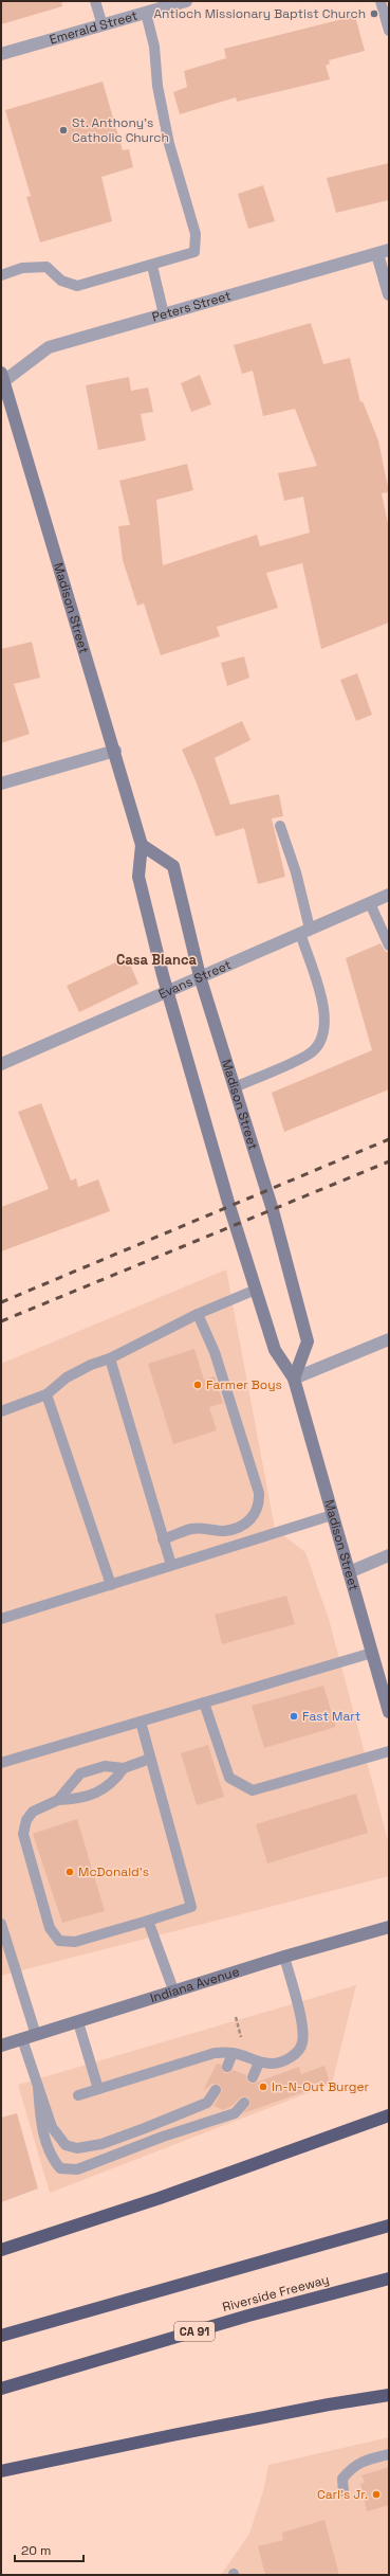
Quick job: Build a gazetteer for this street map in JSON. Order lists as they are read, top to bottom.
{
  "streets": {
    "highway": ["Riverside Freeway", "CA 91"],
    "street": [
      "Emerald Street",
      "Peters Street",
      "Madison Street",
      "Evans Street",
      "Indiana Avenue"
    ]
  },
  "crossings": [
    ["Peters Street", "Madison Street"],
    ["Madison Street", "Evans Street"]
  ],
  "districts": ["Casa Blanca"],
  "places": [
    "Antioch Missionary Baptist Church",
    "St. Anthony's Catholic Church",
    "Farmer Boys",
    "Fast Mart",
    "McDonald's",
    "In-N-Out Burger",
    "Carl's Jr."
  ],
  "scale_bar": "20 m"
}
